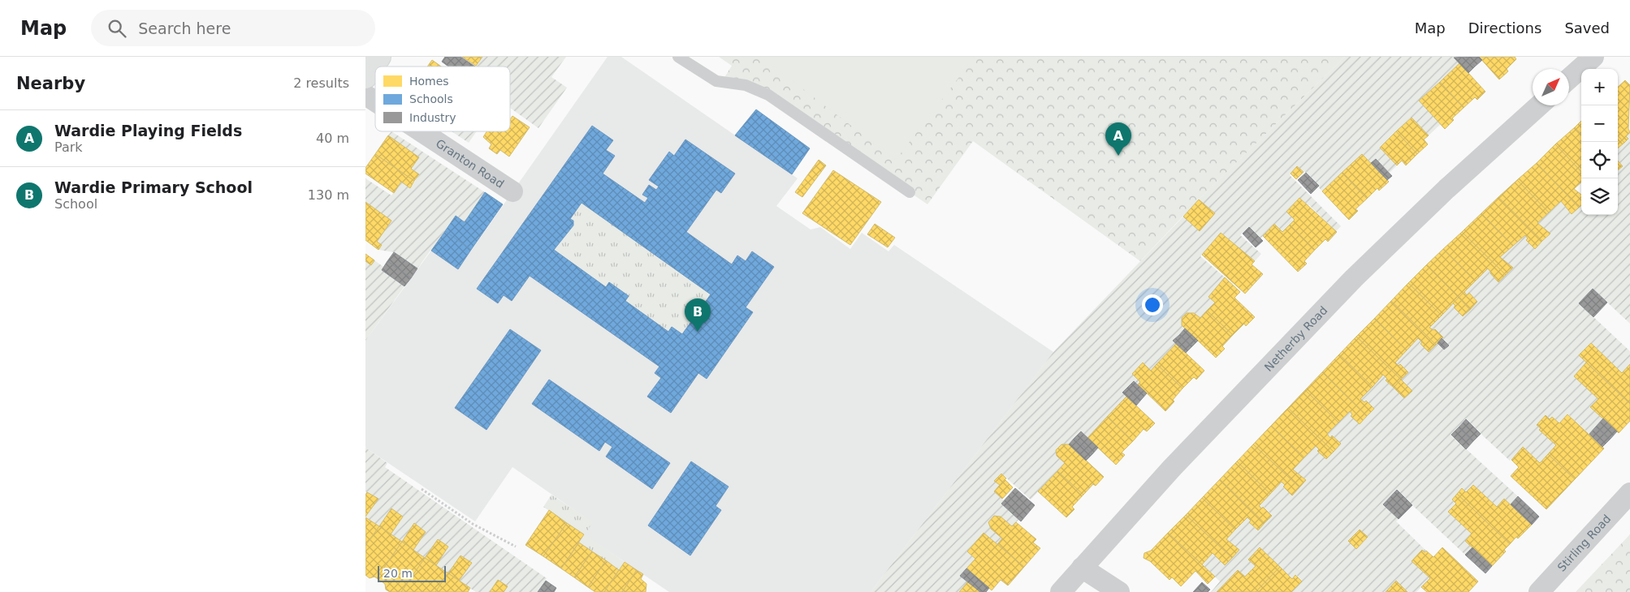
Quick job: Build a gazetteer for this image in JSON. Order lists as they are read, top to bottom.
{
  "streets": {
    "street": ["Granton Road", "Netherby Road", "Stirling Road"]
  },
  "legend": ["Homes", "Schools", "Industry"],
  "scale_bar": "20 m",
  "north": "top right",
  "page": {
    "header": "Map",
    "search": "Search here",
    "nav": ["Map", "Directions", "Saved"],
    "heading": ["Nearby", "2 results"],
    "map_buttons": ["+", "−"],
    "list": [
      {
        "mark": "A",
        "name": "Wardie Playing Fields",
        "note": "Park",
        "value": "40 m"
      },
      {
        "mark": "B",
        "name": "Wardie Primary School",
        "note": "School",
        "value": "130 m"
      }
    ],
    "pins": ["A", "B"],
    "scale": "20 m"
  }
}
